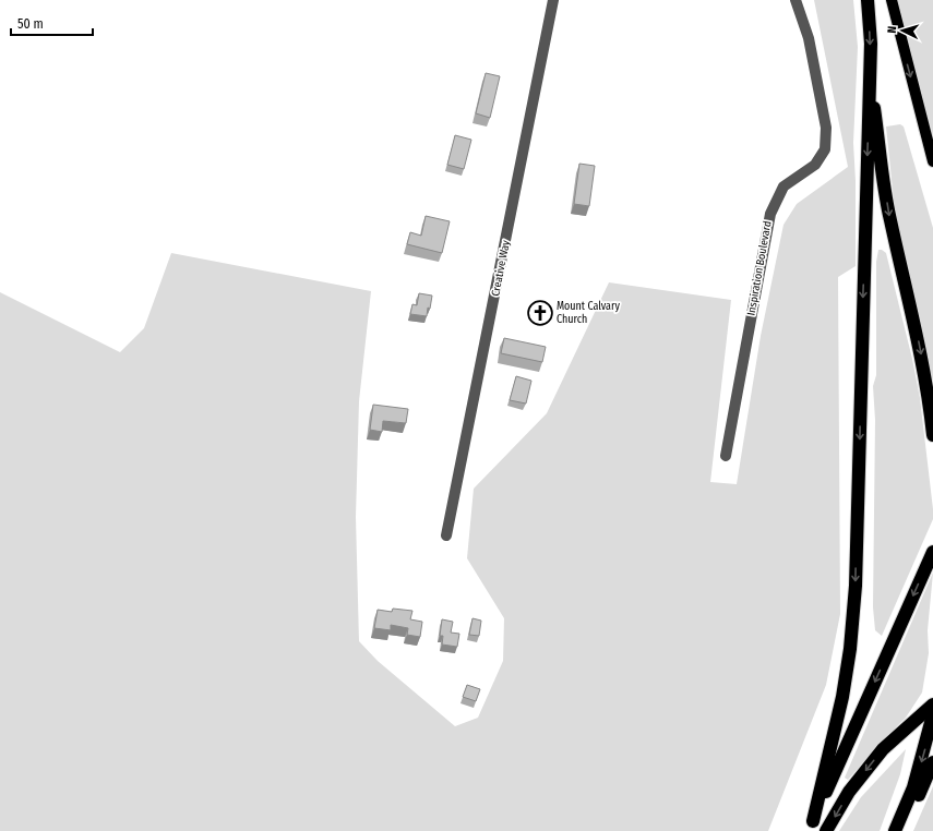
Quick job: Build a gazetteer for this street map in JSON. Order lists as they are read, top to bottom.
{
  "streets": {
    "street": ["Creative Way", "Inspiration Boulevard"]
  },
  "places": {
    "church": ["Mount Calvary Church"]
  },
  "scale_bar": "50 m",
  "north": "left"
}
